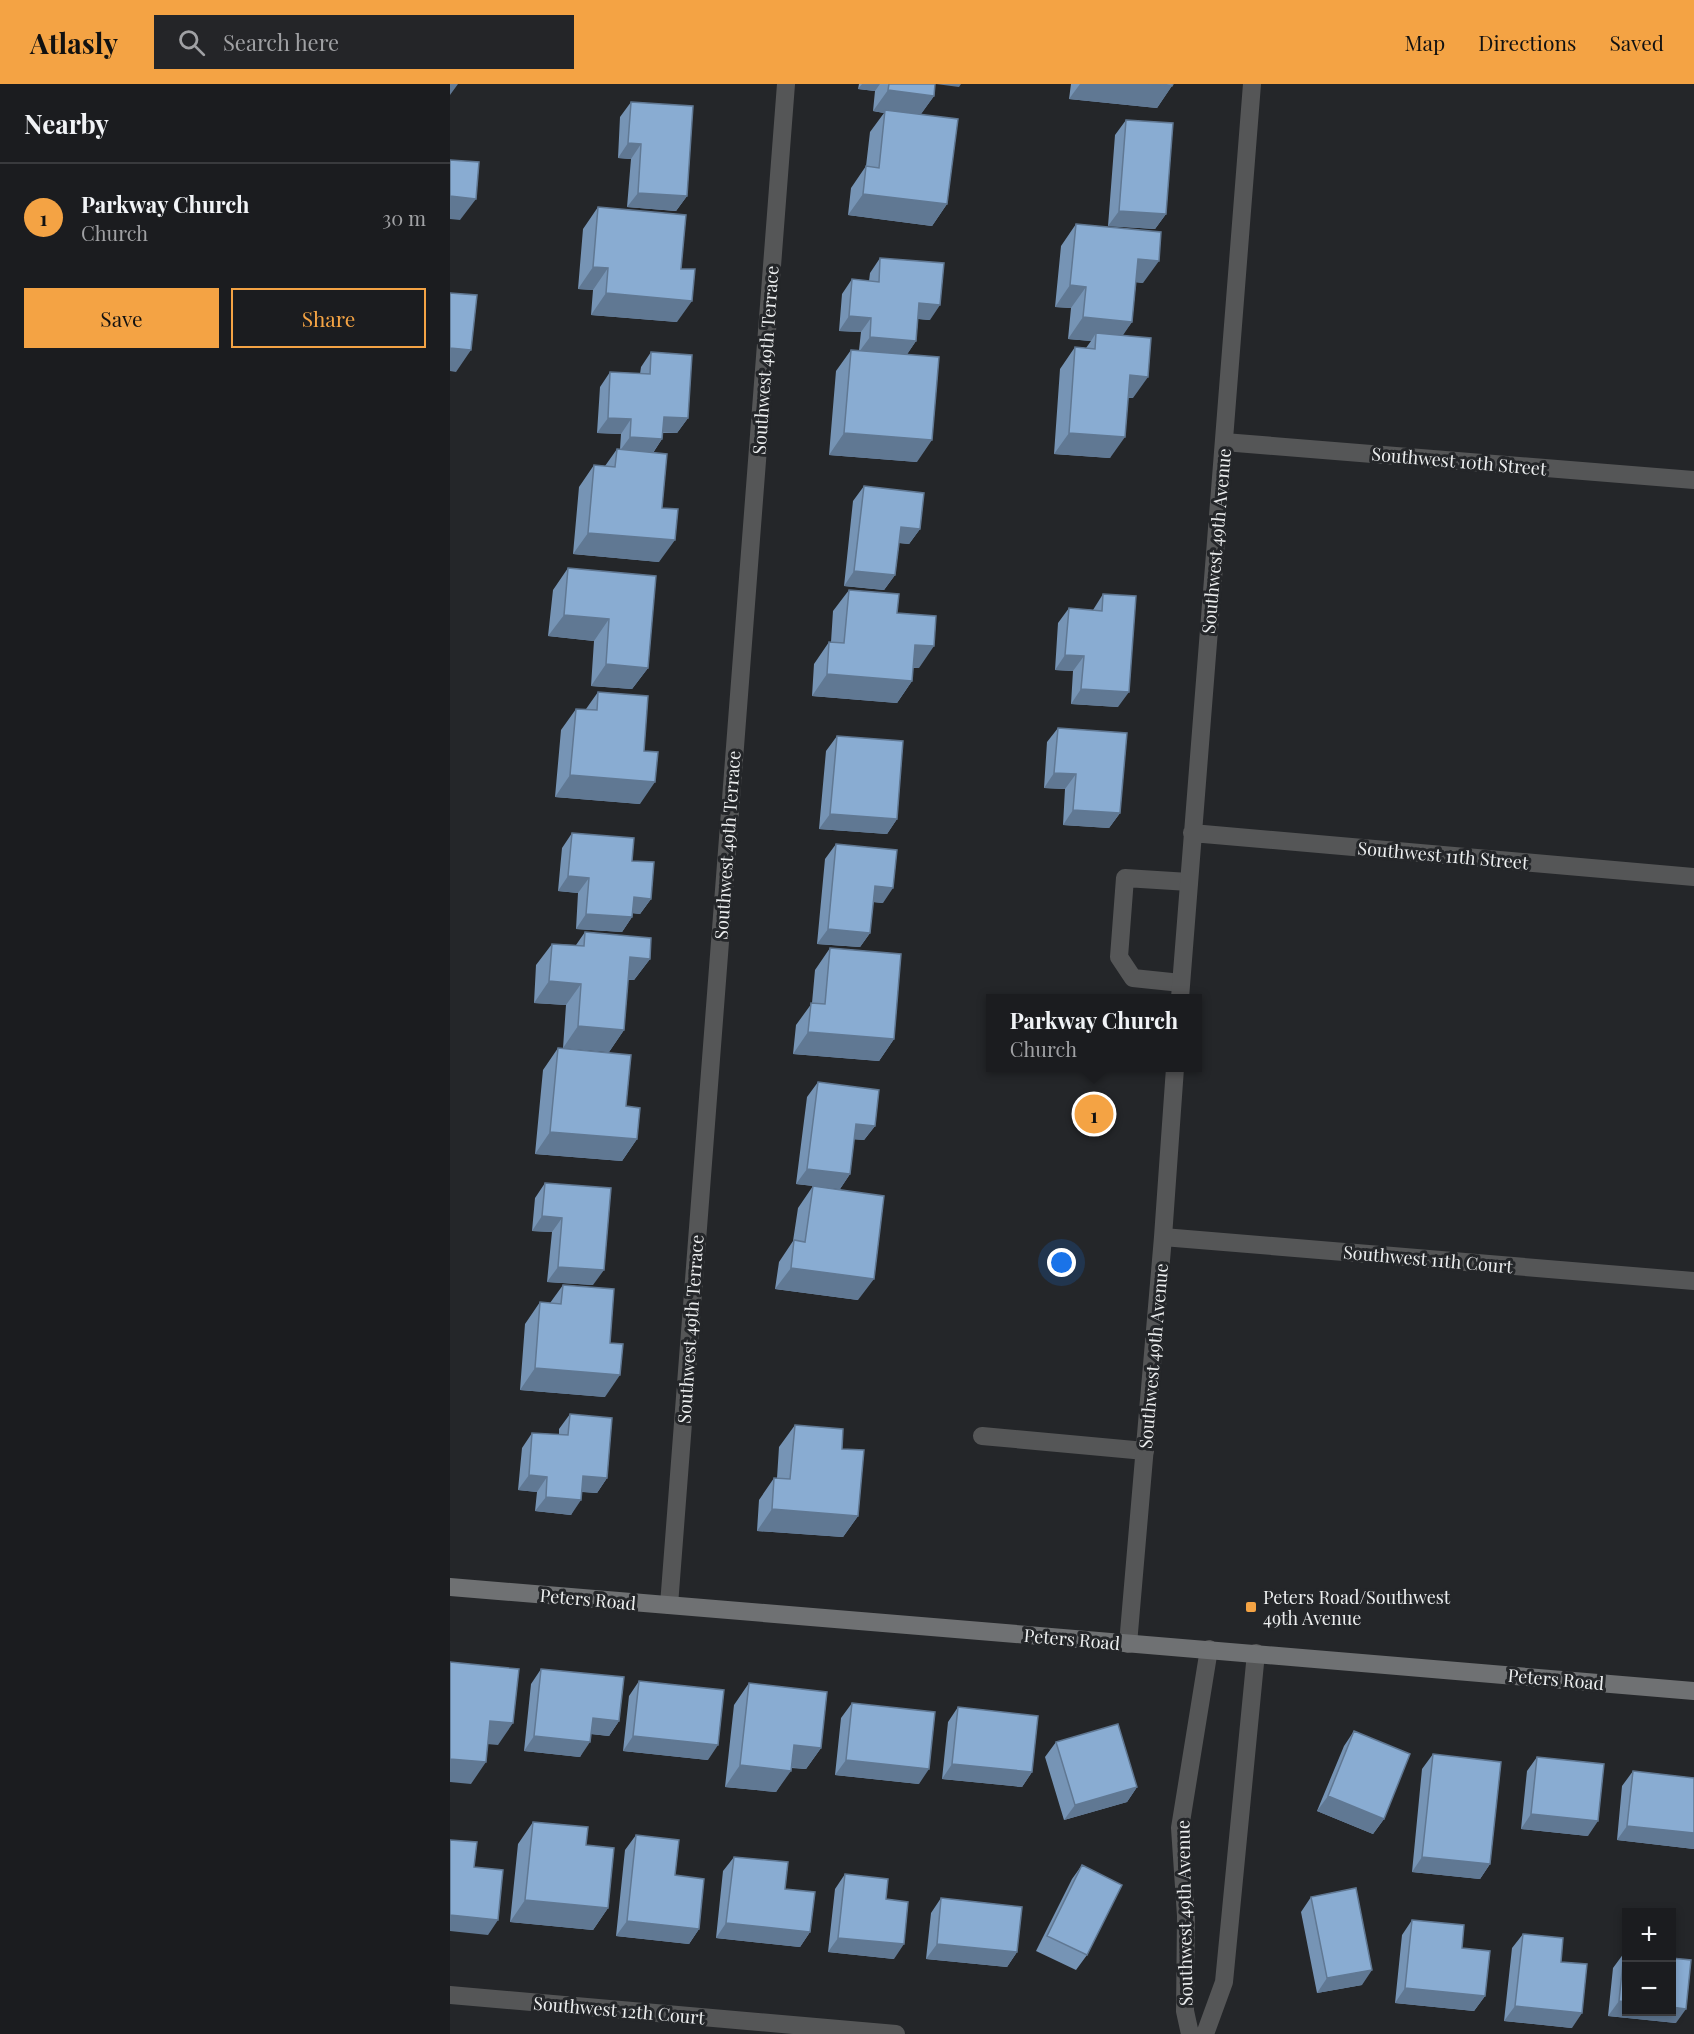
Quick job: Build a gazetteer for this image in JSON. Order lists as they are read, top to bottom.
{
  "streets": {
    "main road": ["Peters Road"],
    "street": [
      "Southwest 49th Terrace",
      "Southwest 10th Street",
      "Southwest 49th Avenue",
      "Southwest 11th Street",
      "Southwest 11th Court",
      "Southwest 12th Court"
    ]
  },
  "crossings": [
    ["Southwest 49th Terrace", "Peters Road"],
    ["Southwest 10th Street", "Southwest 49th Avenue"],
    ["Southwest 49th Avenue", "Southwest 11th Street"],
    ["Southwest 49th Avenue", "Southwest 11th Court"],
    ["Southwest 49th Avenue", "Peters Road"]
  ],
  "places": {
    "transit": ["Peters Road/Southwest 49th Avenue"]
  },
  "page": {
    "header": "Atlasly",
    "search": "Search here",
    "nav": ["Map", "Directions", "Saved"],
    "heading": "Nearby",
    "list": [
      {
        "mark": "1",
        "name": "Parkway Church",
        "note": "Church",
        "value": "30 m"
      }
    ],
    "buttons": ["Save", "Share"],
    "popup": ["Parkway Church", "Church"],
    "pins": "1",
    "map_buttons": ["+", "−"]
  }
}
